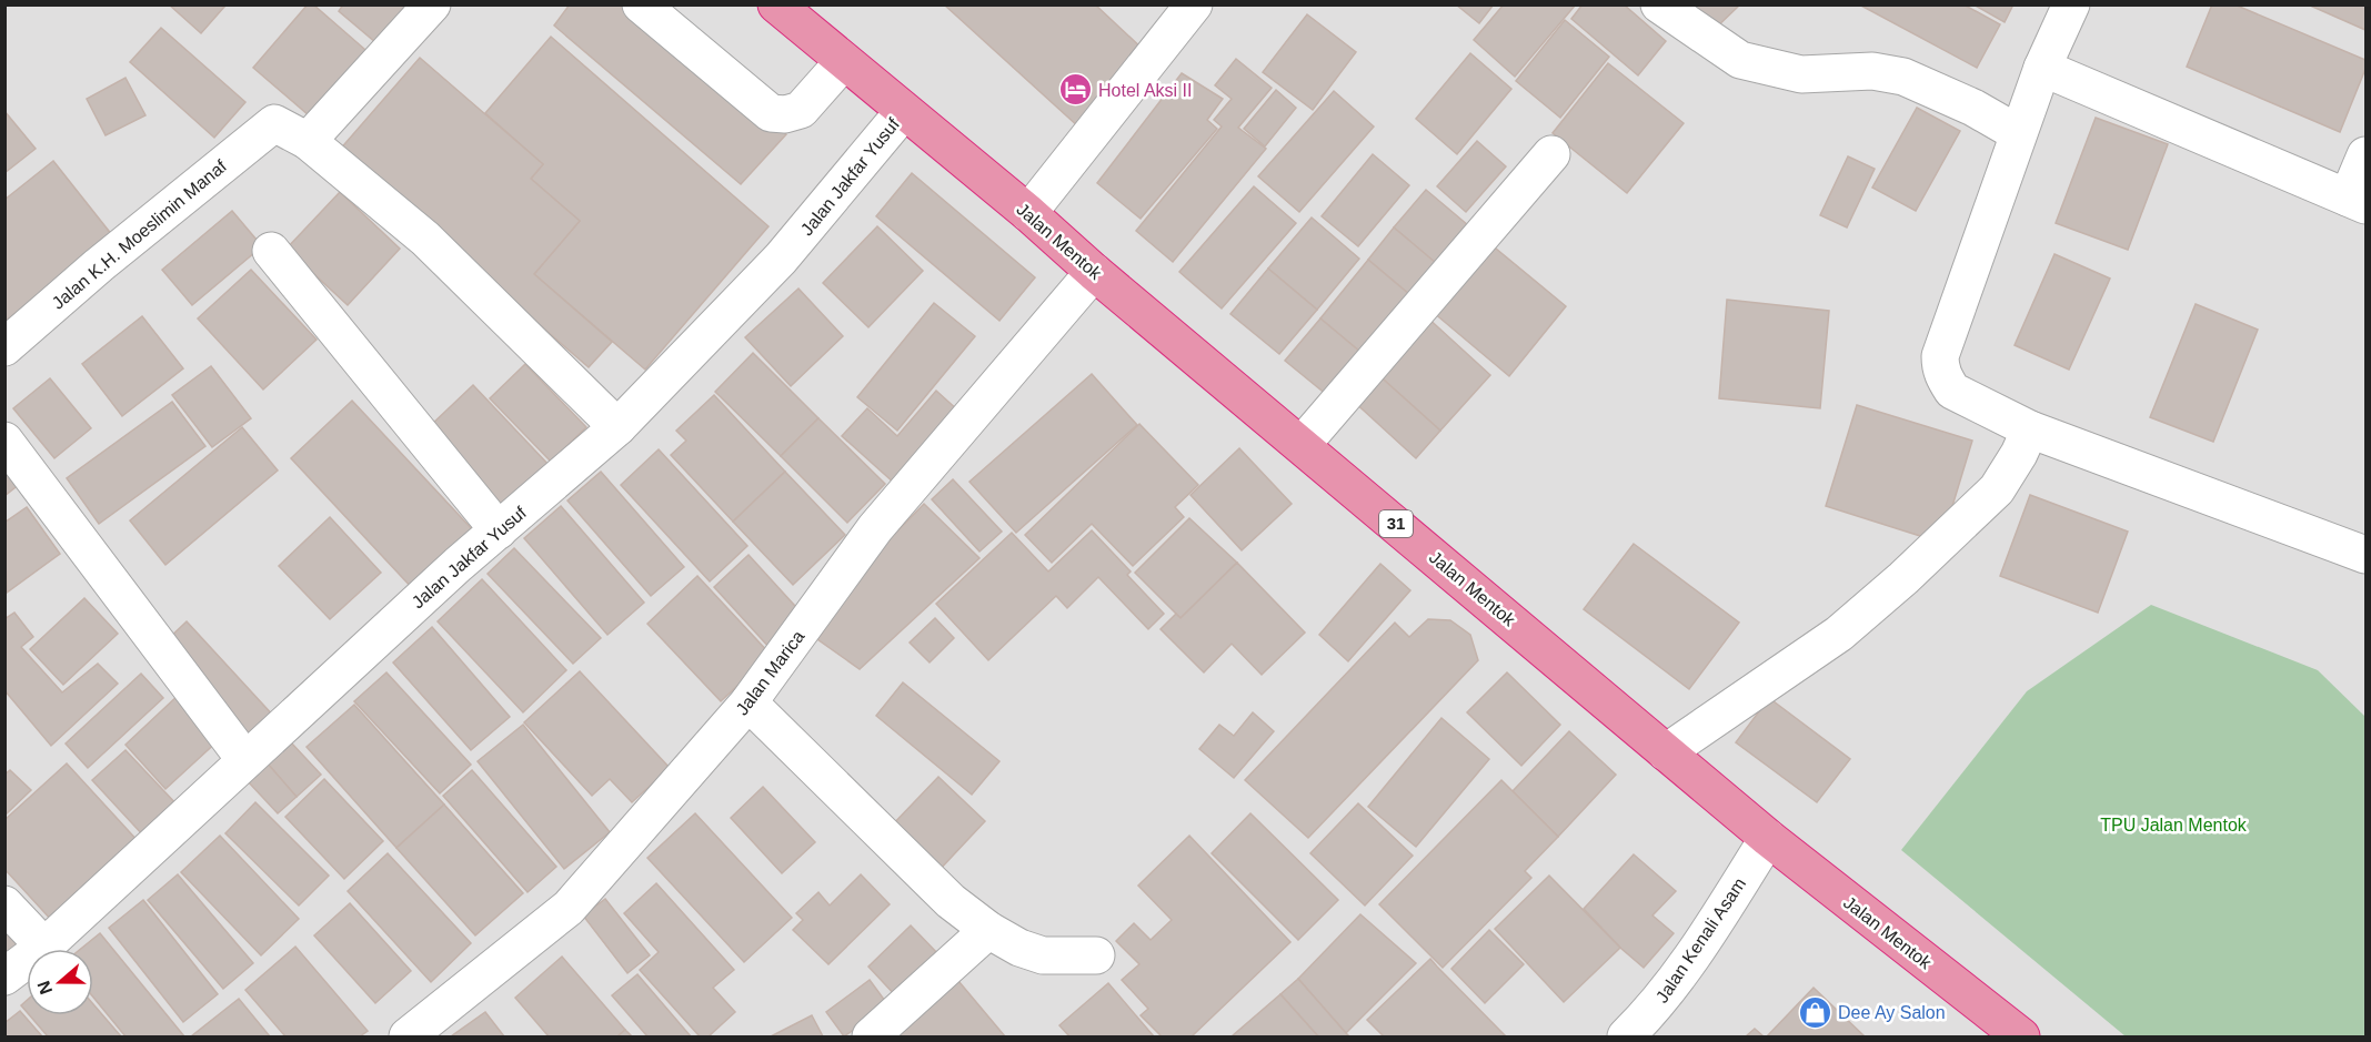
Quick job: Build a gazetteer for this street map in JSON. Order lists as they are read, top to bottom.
{
  "streets": {
    "highway": ["Jalan Mentok", "31"],
    "street": [
      "Jalan Jakfar Yusuf",
      "Jalan K.H. Moeslimin Manaf",
      "Jalan Marica",
      "Jalan Kenali Asam"
    ]
  },
  "crossings": [
    ["Jalan Jakfar Yusuf", "Jalan Mentok"],
    ["Jalan Mentok", "Jalan Marica"],
    ["Jalan Mentok", "Jalan Kenali Asam"]
  ],
  "parks": ["TPU Jalan Mentok"],
  "places": {
    "hotel": ["Hotel Aksi II"],
    "shop": ["Dee Ay Salon"]
  },
  "north": "left"
}
